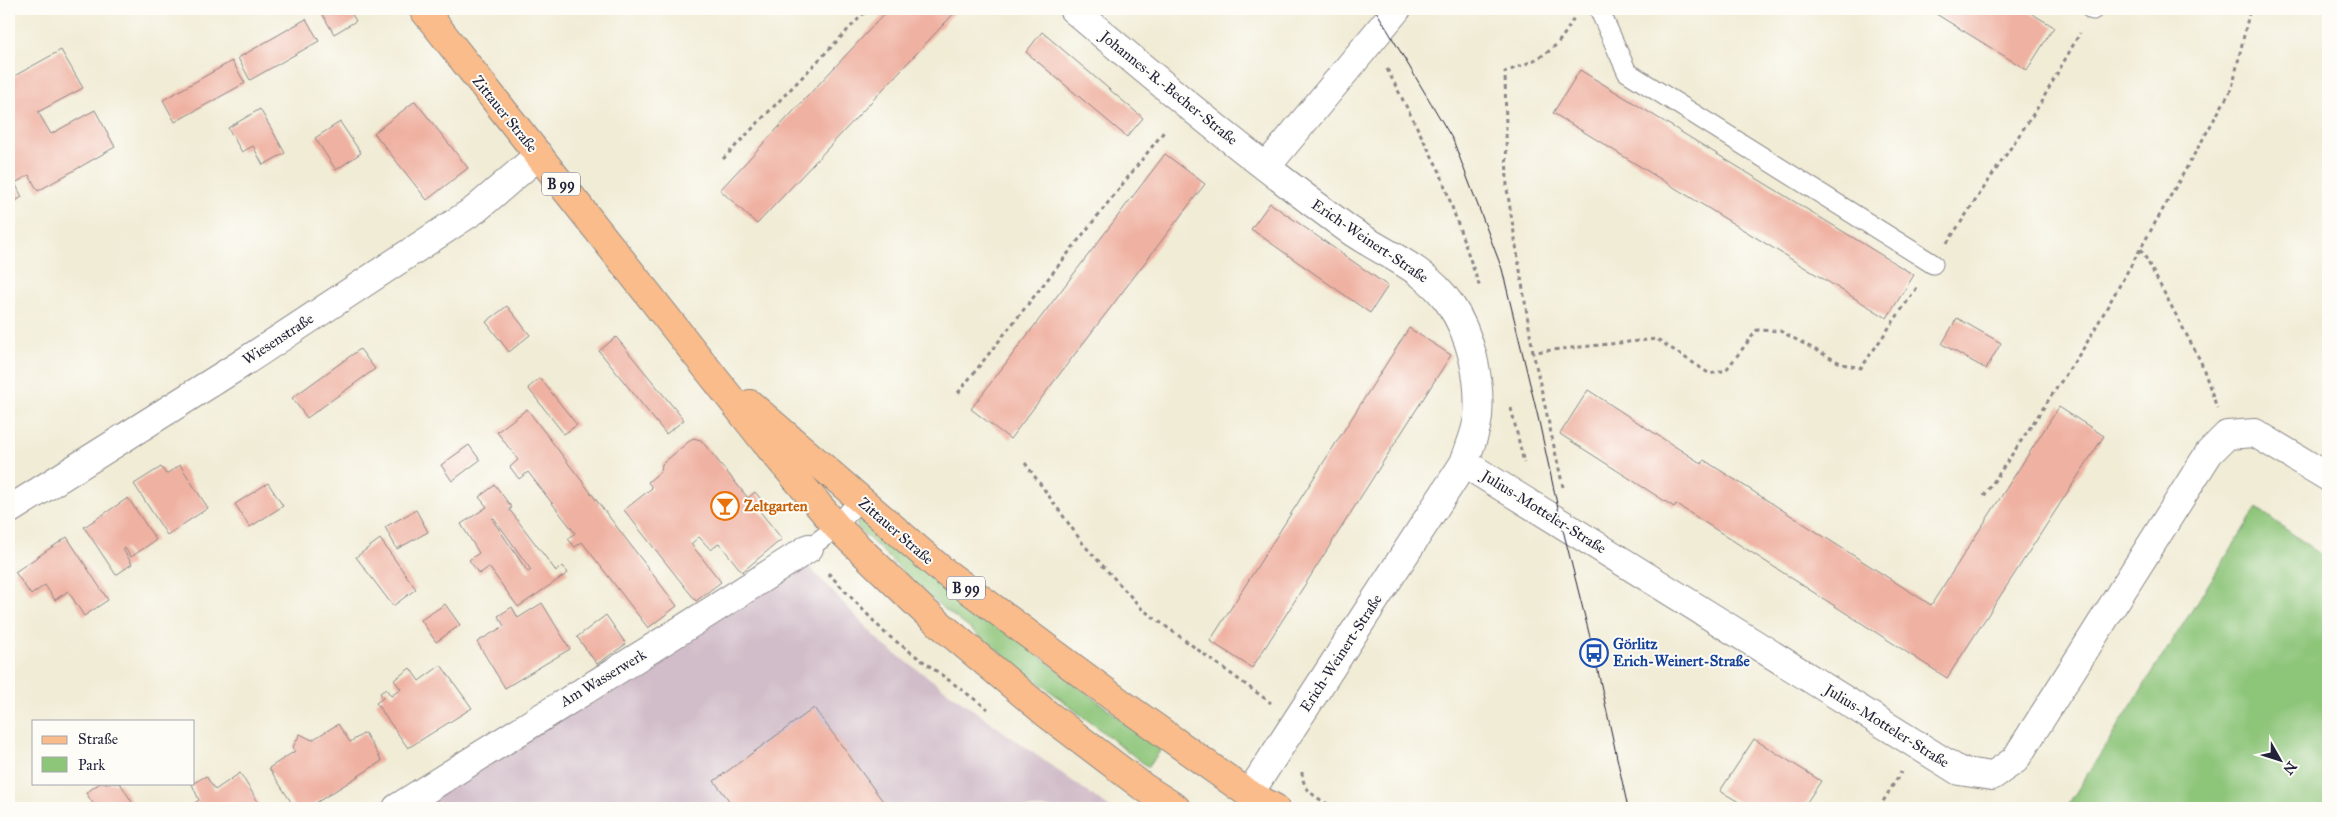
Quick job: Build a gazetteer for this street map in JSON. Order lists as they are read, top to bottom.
{
  "streets": {
    "main road": ["Zittauer Straße", "B 99"],
    "street": [
      "Johannes-R.-Becher-Straße",
      "Erich-Weinert-Straße",
      "Wiesenstraße",
      "Julius-Motteler-Straße",
      "Am Wasserwerk"
    ]
  },
  "crossings": [
    ["Johannes-R.-Becher-Straße", "Erich-Weinert-Straße"],
    ["Zittauer Straße", "Erich-Weinert-Straße"],
    ["Zittauer Straße", "Wiesenstraße"],
    ["Erich-Weinert-Straße", "Julius-Motteler-Straße"]
  ],
  "places": {
    "bar": ["Zeltgarten"],
    "bus stop": ["Görlitz Erich-Weinert-Straße"]
  },
  "legend": ["Straße", "Park"],
  "north": "bottom right"
}
